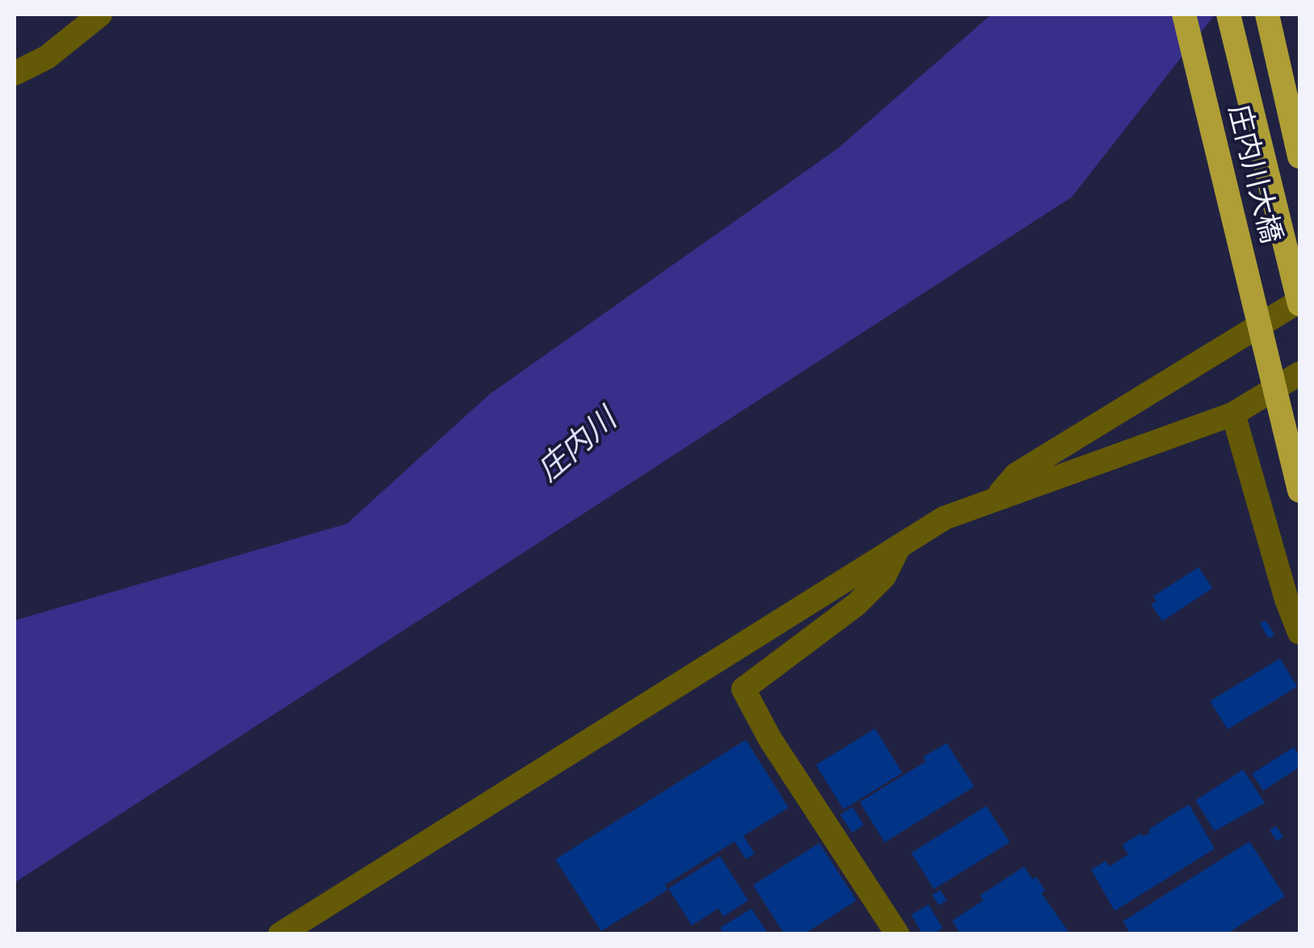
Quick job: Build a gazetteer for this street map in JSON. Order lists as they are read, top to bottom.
{
  "streets": {
    "highway": ["庄内川大橋"]
  },
  "water": ["庄内川"]
}
